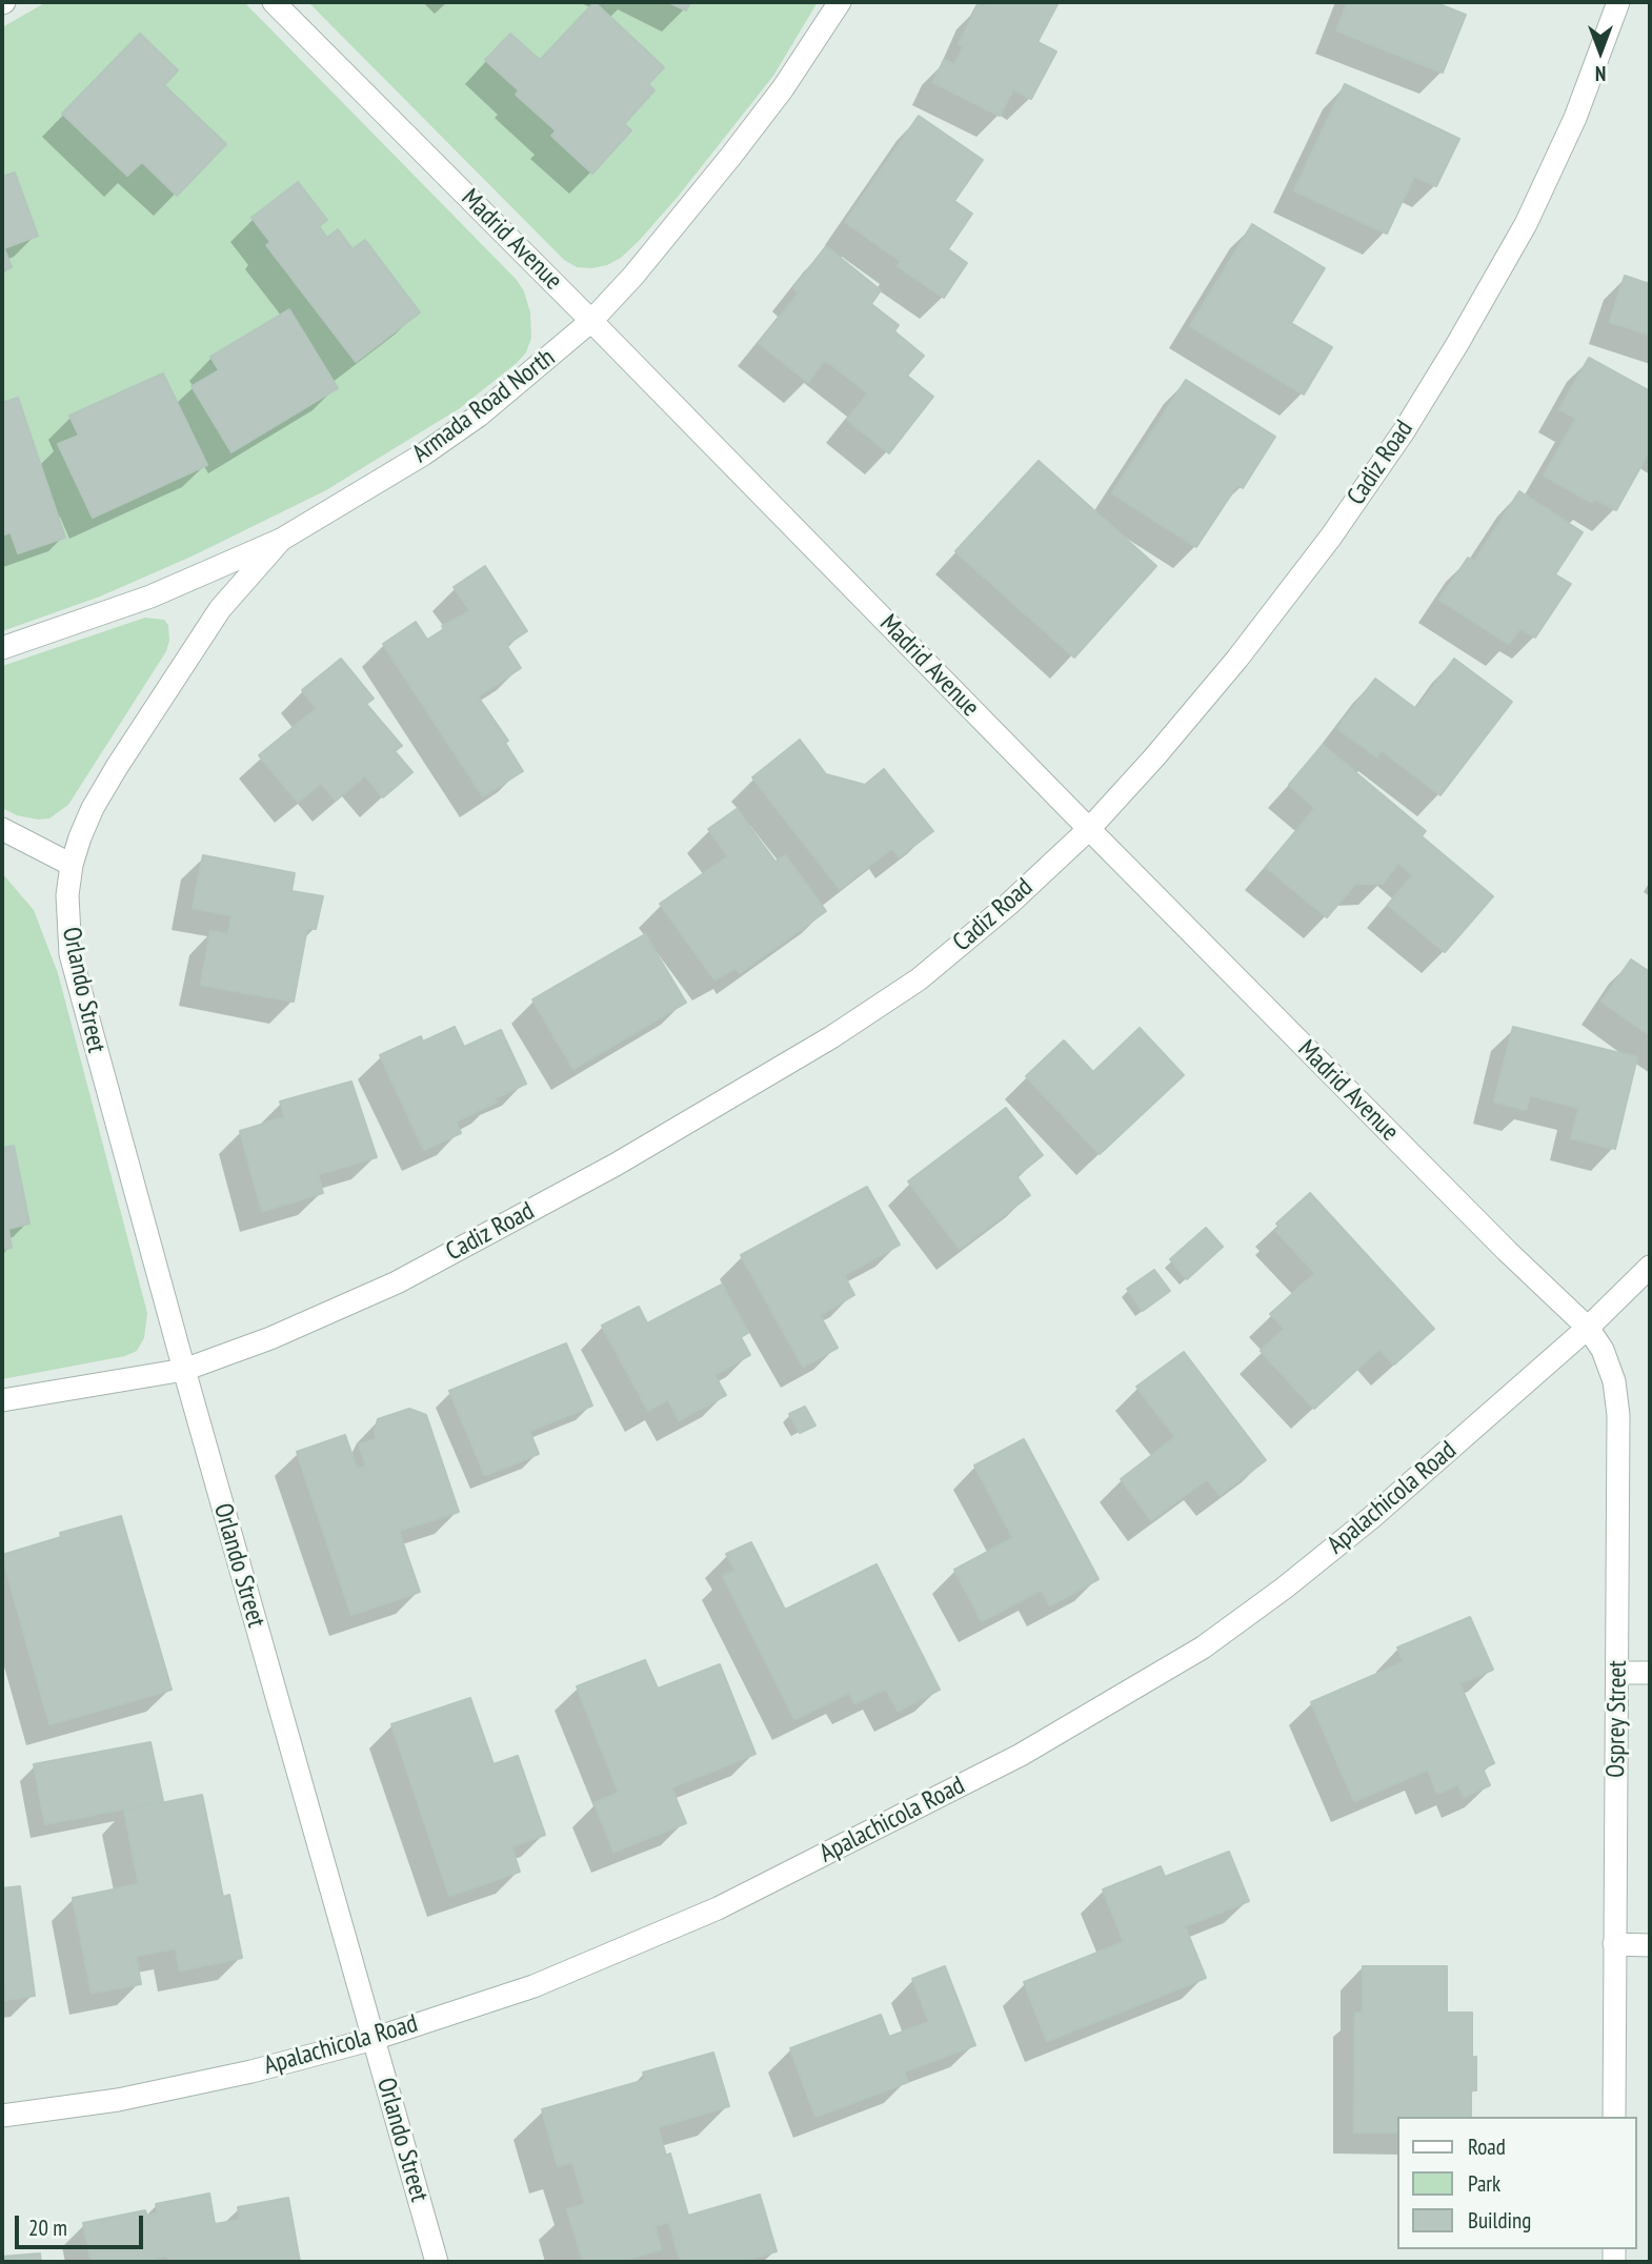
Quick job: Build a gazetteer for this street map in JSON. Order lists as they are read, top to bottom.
{
  "streets": {
    "street": [
      "Madrid Avenue",
      "Armada Road North",
      "Cadiz Road",
      "Orlando Street",
      "Apalachicola Road",
      "Osprey Street"
    ]
  },
  "crossings": [
    ["Madrid Avenue", "Armada Road North"],
    ["Madrid Avenue", "Cadiz Road"],
    ["Madrid Avenue", "Apalachicola Road"],
    ["Madrid Avenue", "Osprey Street"],
    ["Armada Road North", "Orlando Street"],
    ["Cadiz Road", "Orlando Street"],
    ["Orlando Street", "Apalachicola Road"],
    ["Apalachicola Road", "Osprey Street"]
  ],
  "legend": ["Road", "Park", "Building"],
  "scale_bar": "20 m",
  "north": "bottom"
}
